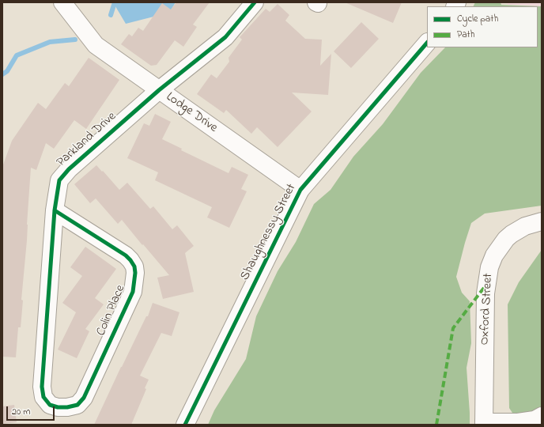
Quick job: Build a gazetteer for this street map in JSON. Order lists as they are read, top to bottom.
{
  "streets": {
    "street": [
      "Lodge Drive",
      "Parkland Drive",
      "Shaughnessy Street",
      "Oxford Street",
      "Colin Place"
    ]
  },
  "crossings": [
    ["Lodge Drive", "Parkland Drive"],
    ["Lodge Drive", "Shaughnessy Street"],
    ["Parkland Drive", "Colin Place"]
  ],
  "legend": ["Cycle path", "Path"],
  "scale_bar": "20 m"
}
